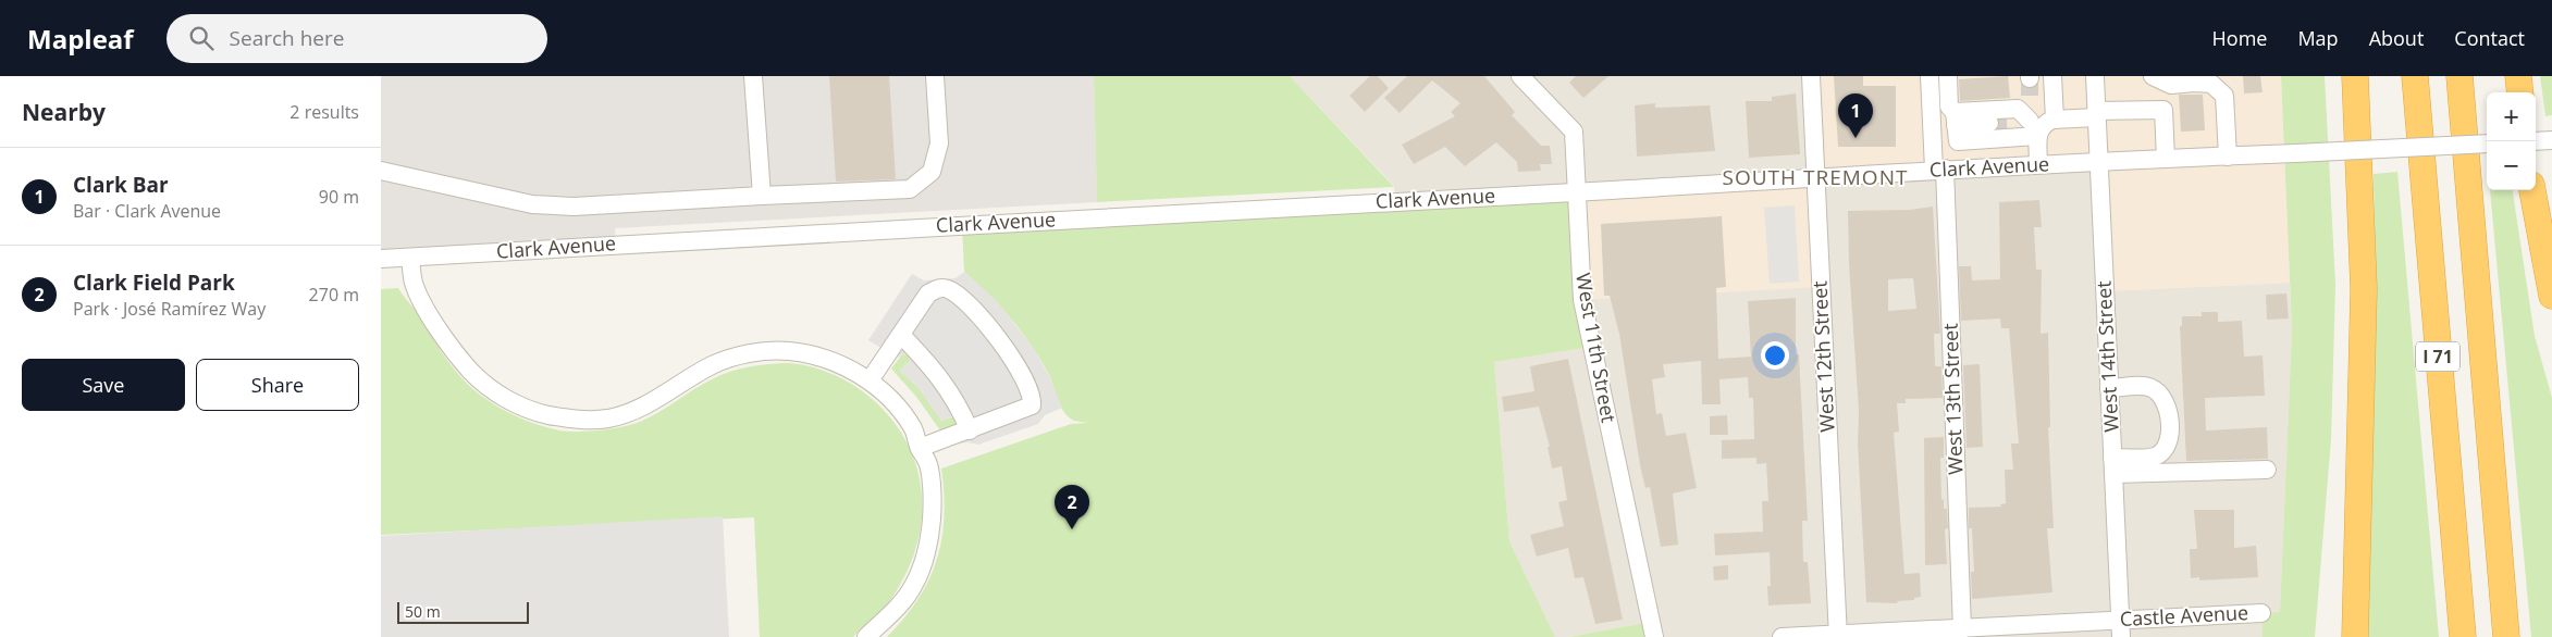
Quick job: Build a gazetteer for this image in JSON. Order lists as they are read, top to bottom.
{
  "streets": {
    "highway": ["I 71"],
    "street": [
      "Clark Avenue",
      "West 11th Street",
      "West 12th Street",
      "West 14th Street",
      "West 13th Street",
      "Castle Avenue"
    ]
  },
  "crossings": [
    ["Clark Avenue", "West 11th Street"],
    ["Clark Avenue", "West 12th Street"],
    ["Clark Avenue", "West 14th Street"],
    ["Clark Avenue", "West 13th Street"],
    ["West 12th Street", "Castle Avenue"],
    ["West 14th Street", "Castle Avenue"],
    ["West 13th Street", "Castle Avenue"]
  ],
  "districts": ["SOUTH TREMONT"],
  "scale_bar": "50 m",
  "page": {
    "header": "Mapleaf",
    "search": "Search here",
    "nav": [
      "Home",
      "Map",
      "About",
      "Contact"
    ],
    "heading": ["Nearby", "2 results"],
    "map_buttons": ["+", "−"],
    "pins": ["1", "2"],
    "list": [
      {
        "mark": "1",
        "name": "Clark Bar",
        "note": "Bar · Clark Avenue",
        "value": "90 m"
      },
      {
        "mark": "2",
        "name": "Clark Field Park",
        "note": "Park · José Ramírez Way",
        "value": "270 m"
      }
    ],
    "buttons": ["Save", "Share"],
    "scale": "50 m"
  }
}
